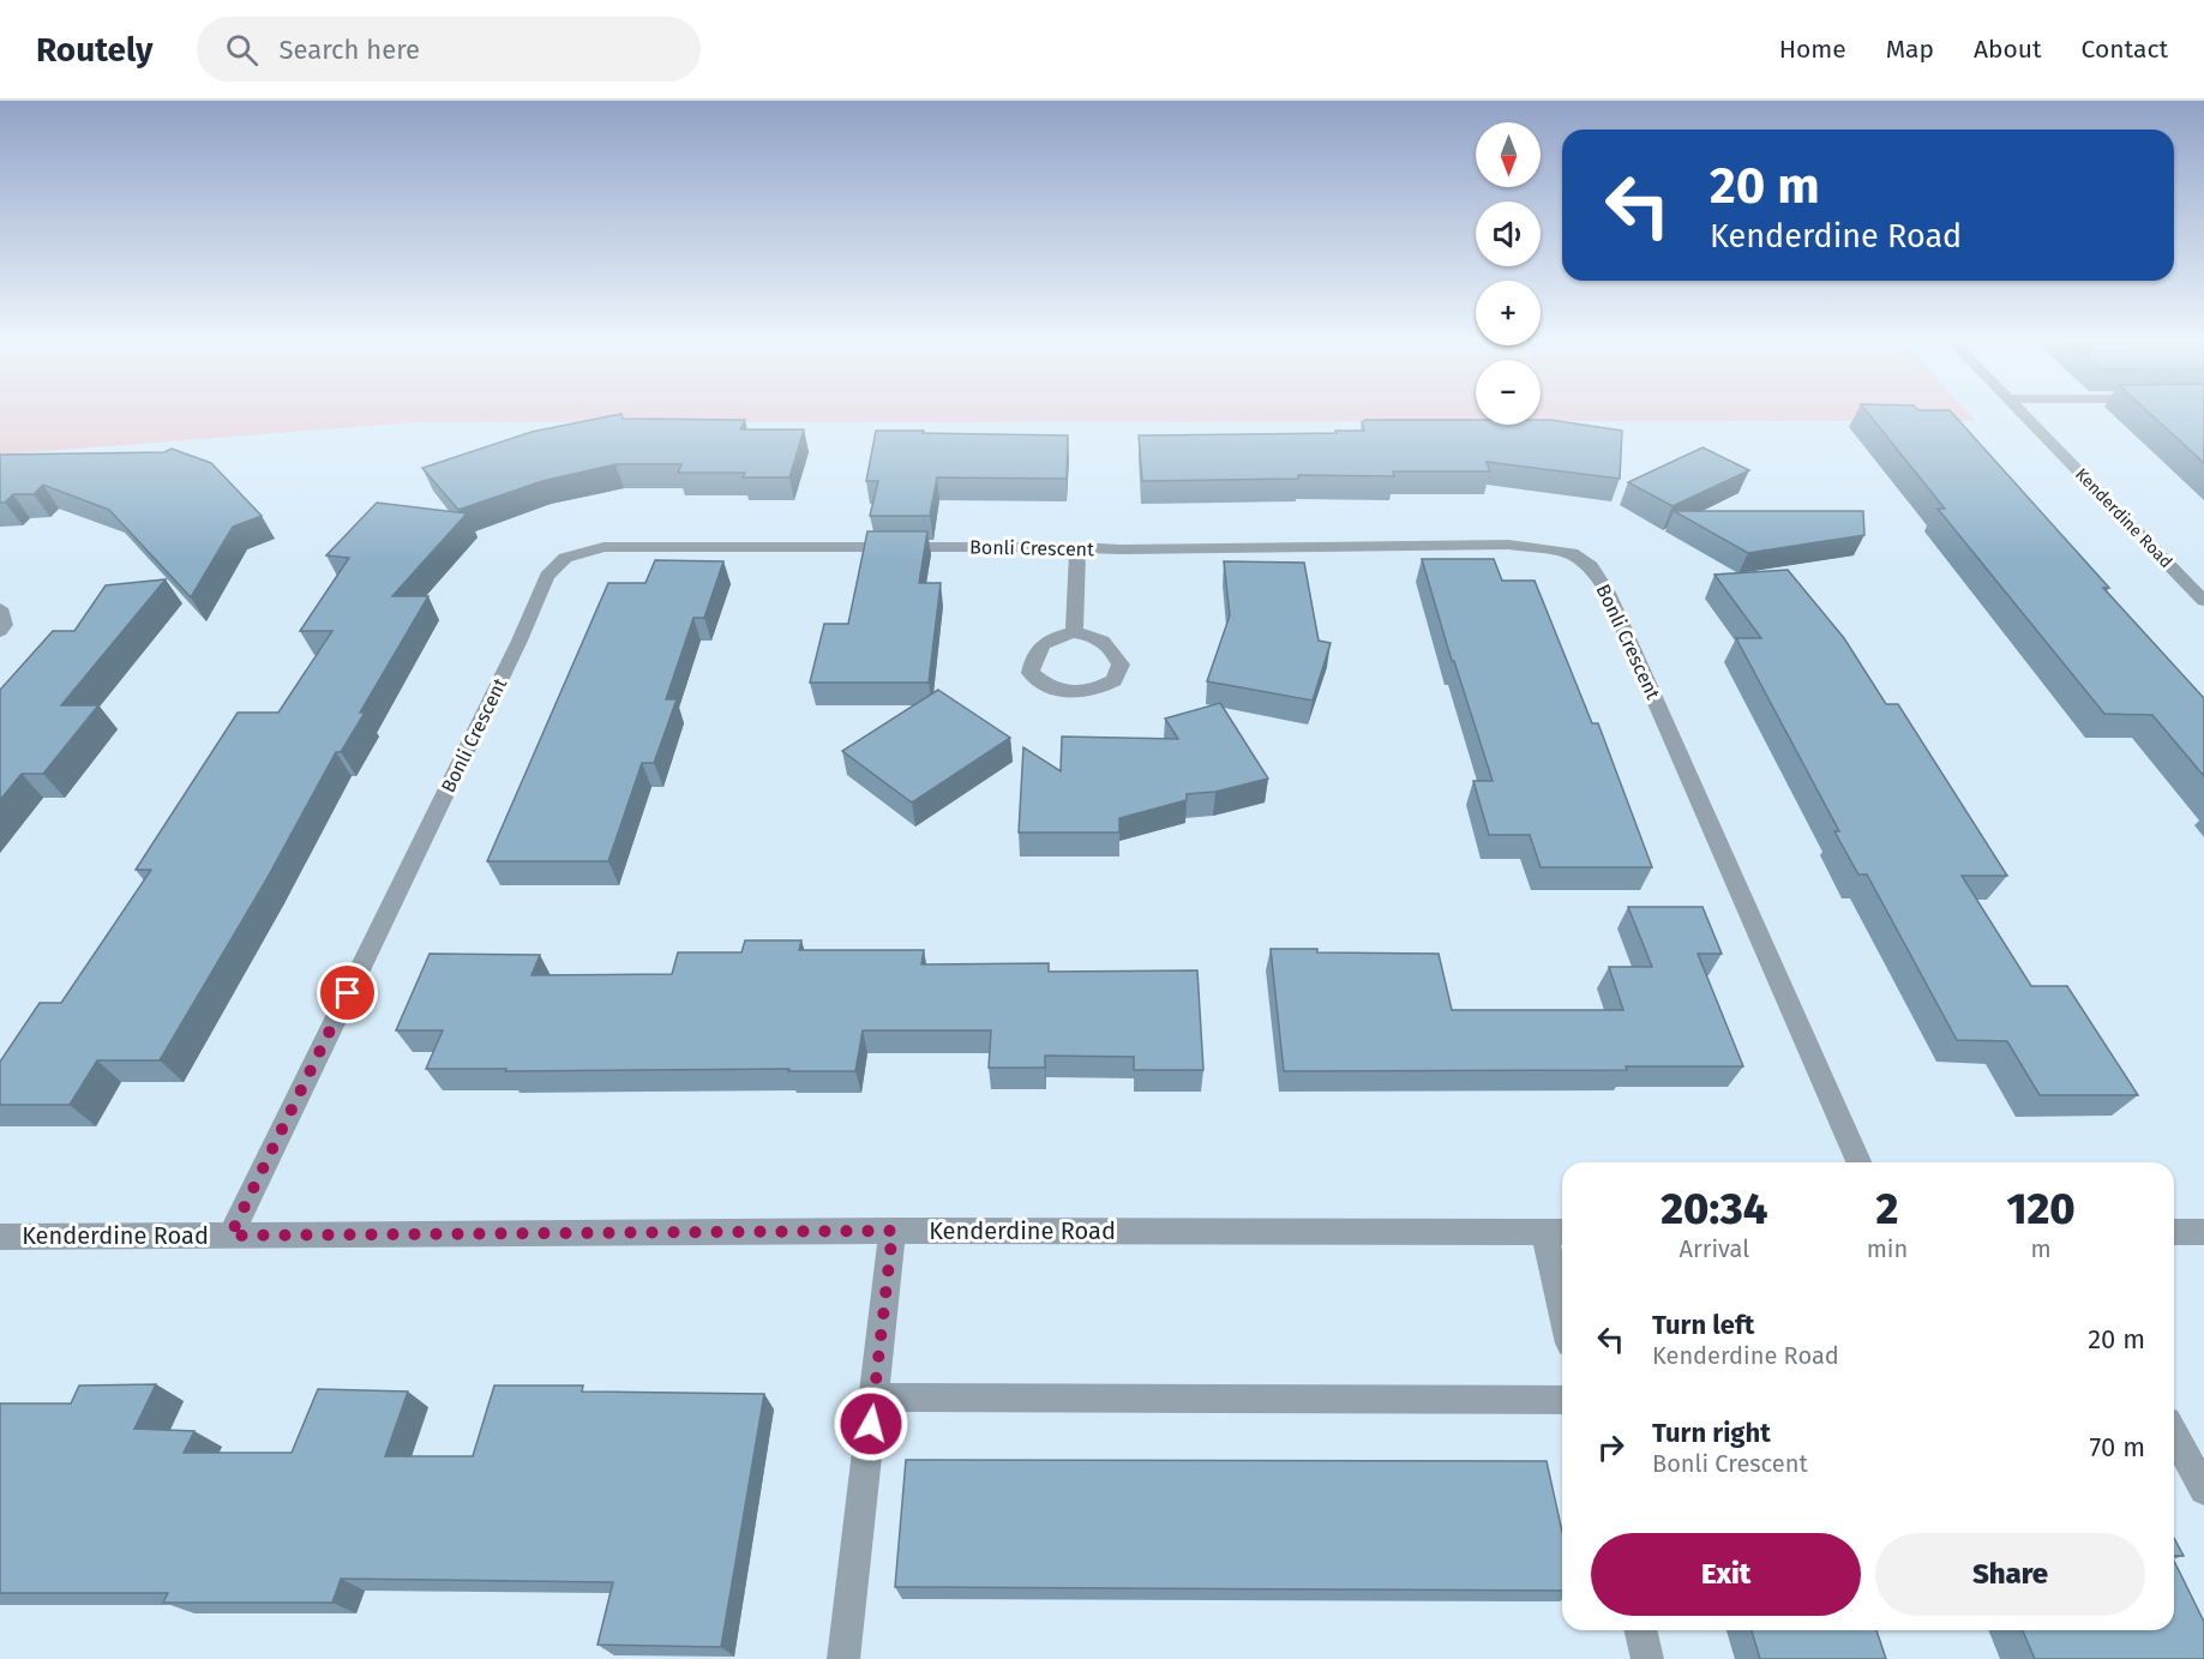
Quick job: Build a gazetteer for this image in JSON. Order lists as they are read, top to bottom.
{
  "streets": {
    "street": ["Kenderdine Road", "Bonli Crescent"]
  },
  "crossings": [
    ["Kenderdine Road", "Bonli Crescent"]
  ],
  "north": "bottom",
  "page": {
    "header": "Routely",
    "search": "Search here",
    "nav": [
      "Home",
      "Map",
      "About",
      "Contact"
    ],
    "map_buttons": ["+", "−"],
    "turn": ["20 m", "Kenderdine Road"],
    "eta": [
      "20:34",
      "Arrival",
      "2",
      "min",
      "120",
      "m"
    ],
    "list": [
      {
        "name": "Turn left",
        "note": "Kenderdine Road",
        "value": "20 m"
      },
      {
        "name": "Turn right",
        "note": "Bonli Crescent",
        "value": "70 m"
      }
    ],
    "buttons": ["Exit", "Share"]
  }
}
